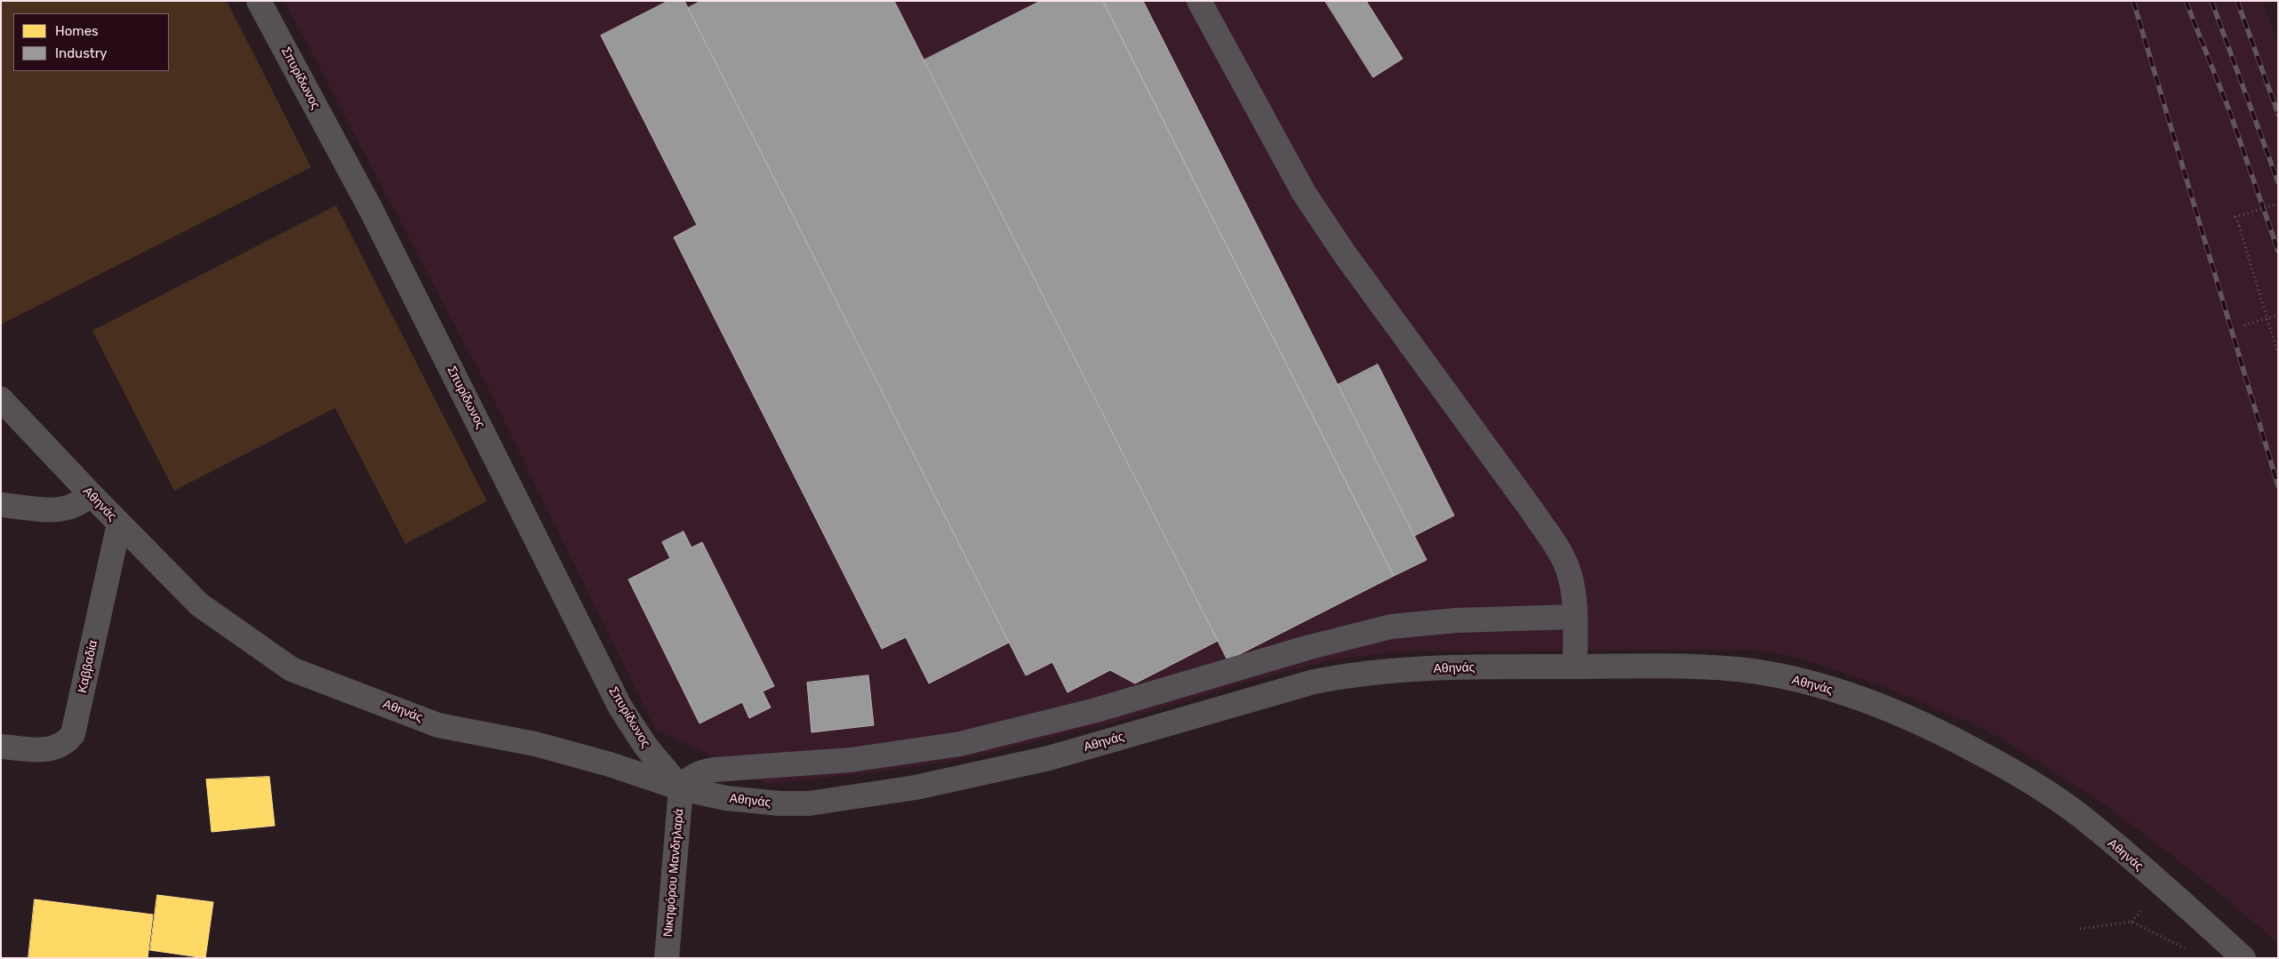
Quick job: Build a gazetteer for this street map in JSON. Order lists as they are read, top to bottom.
{
  "streets": {
    "street": [
      "Σπυρίδωνος",
      "Αθηνάς",
      "Καββαδία",
      "Νικηφόρου Μανδηλαρά"
    ]
  },
  "crossings": [
    ["Σπυρίδωνος", "Αθηνάς"],
    ["Σπυρίδωνος", "Νικηφόρου Μανδηλαρά"],
    ["Αθηνάς", "Καββαδία"],
    ["Αθηνάς", "Νικηφόρου Μανδηλαρά"]
  ],
  "legend": ["Homes", "Industry"]
}
